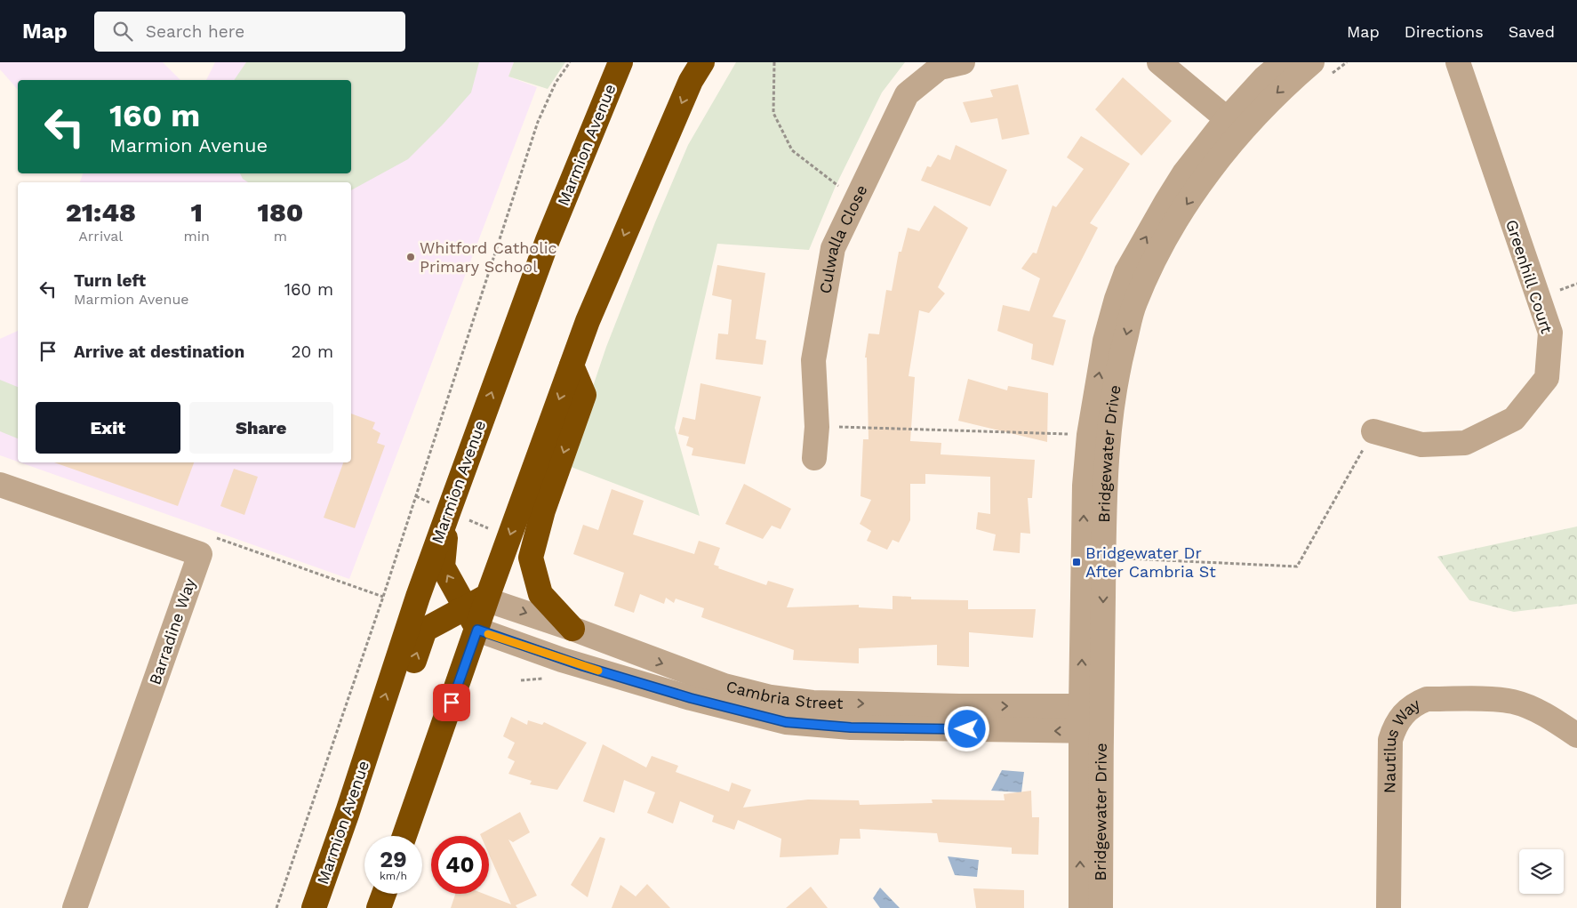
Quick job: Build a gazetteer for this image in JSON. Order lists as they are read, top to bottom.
{
  "streets": {
    "highway": ["Marmion Avenue"],
    "street": [
      "Culwalla Close",
      "Greenhill Court",
      "Bridgewater Drive",
      "Barradine Way",
      "Cambria Street",
      "Nautilus Way"
    ]
  },
  "crossings": [
    ["Bridgewater Drive", "Cambria Street"]
  ],
  "places": {
    "other": ["Whitford Catholic Primary School"],
    "transit": ["Bridgewater Dr After Cambria St"]
  },
  "page": {
    "header": "Map",
    "search": "Search here",
    "nav": ["Map", "Directions", "Saved"],
    "turn": ["160 m", "Marmion Avenue"],
    "eta": [
      "21:48",
      "Arrival",
      "1",
      "min",
      "180",
      "m"
    ],
    "list": [
      {
        "name": "Turn left",
        "note": "Marmion Avenue",
        "value": "160 m"
      },
      {
        "name": "Arrive at destination",
        "value": "20 m"
      }
    ],
    "buttons": ["Exit", "Share"],
    "speed": "29 km/h",
    "limit": "40"
  }
}
